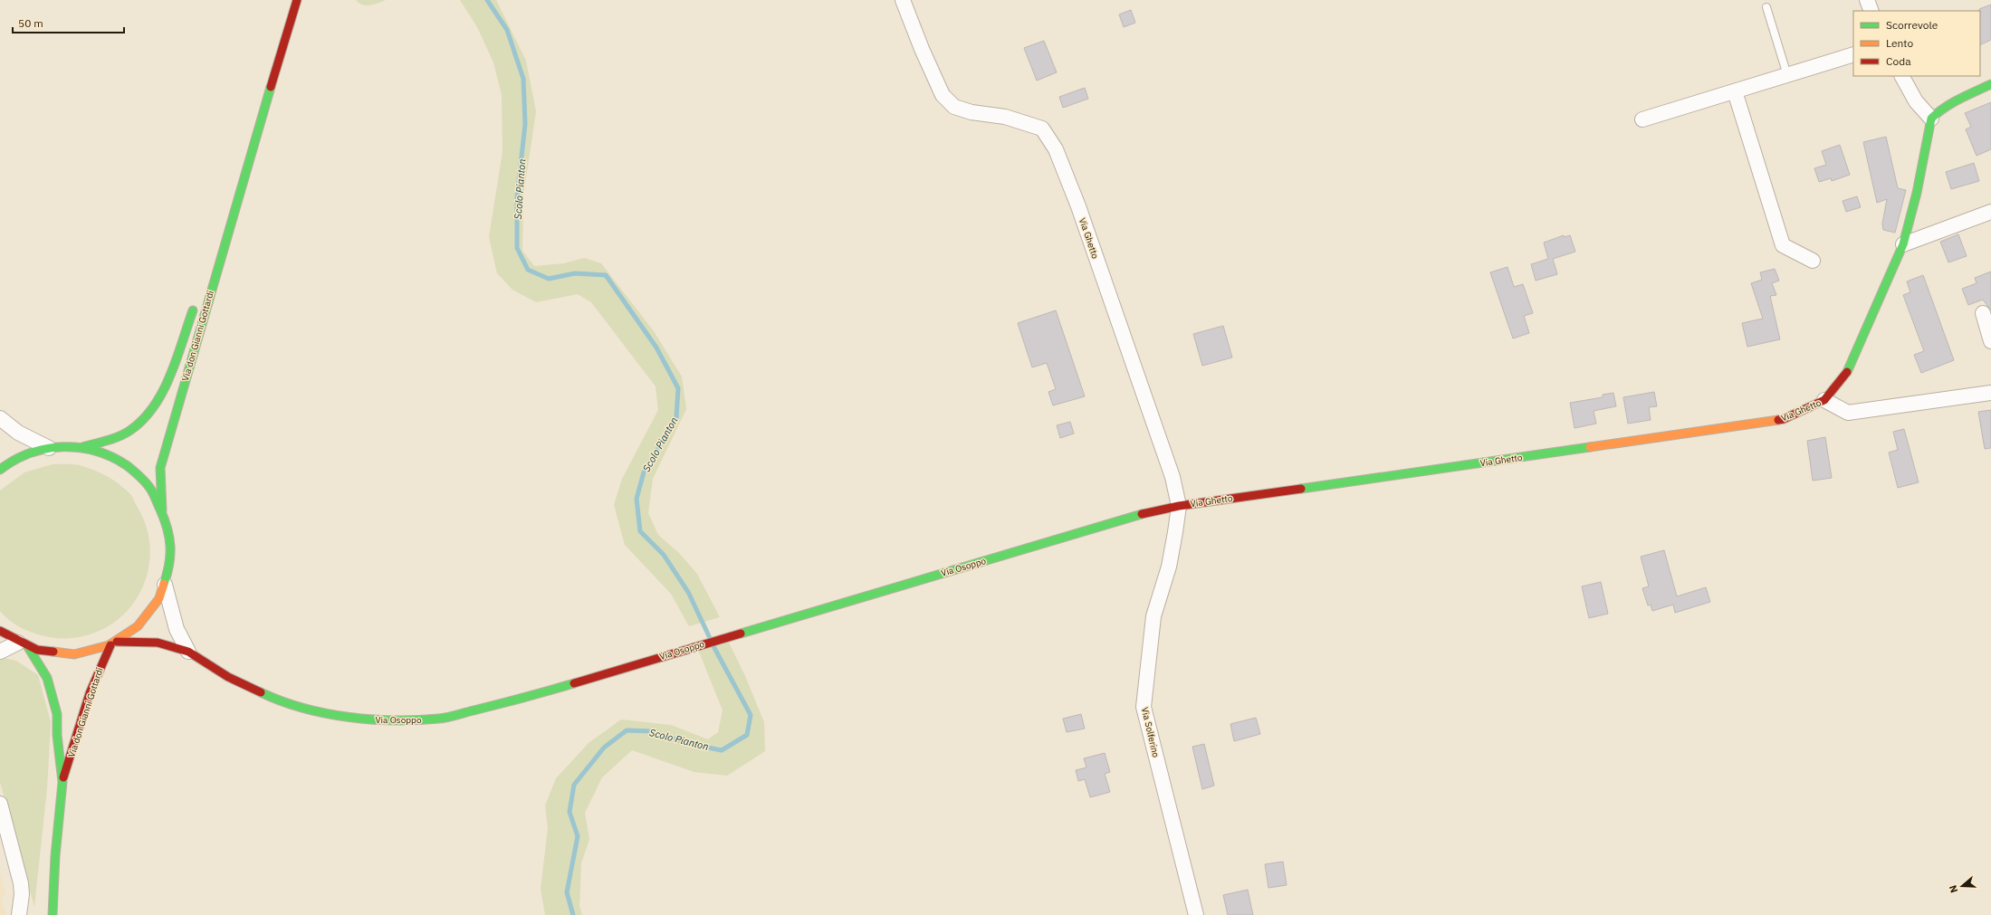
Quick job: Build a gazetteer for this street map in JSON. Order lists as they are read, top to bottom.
{
  "streets": {
    "street": [
      "Via Ghetto",
      "Via don Gianni Gottardi",
      "Via Osoppo",
      "Via Solferino"
    ]
  },
  "crossings": [
    ["Via Ghetto", "Via Osoppo"],
    ["Via Ghetto", "Via Solferino"],
    ["Via don Gianni Gottardi", "Via Osoppo"],
    ["Via Osoppo", "Via Solferino"]
  ],
  "water": ["Scolo Pianton"],
  "legend": ["Scorrevole", "Lento", "Coda"],
  "scale_bar": "50 m",
  "north": "left"
}
